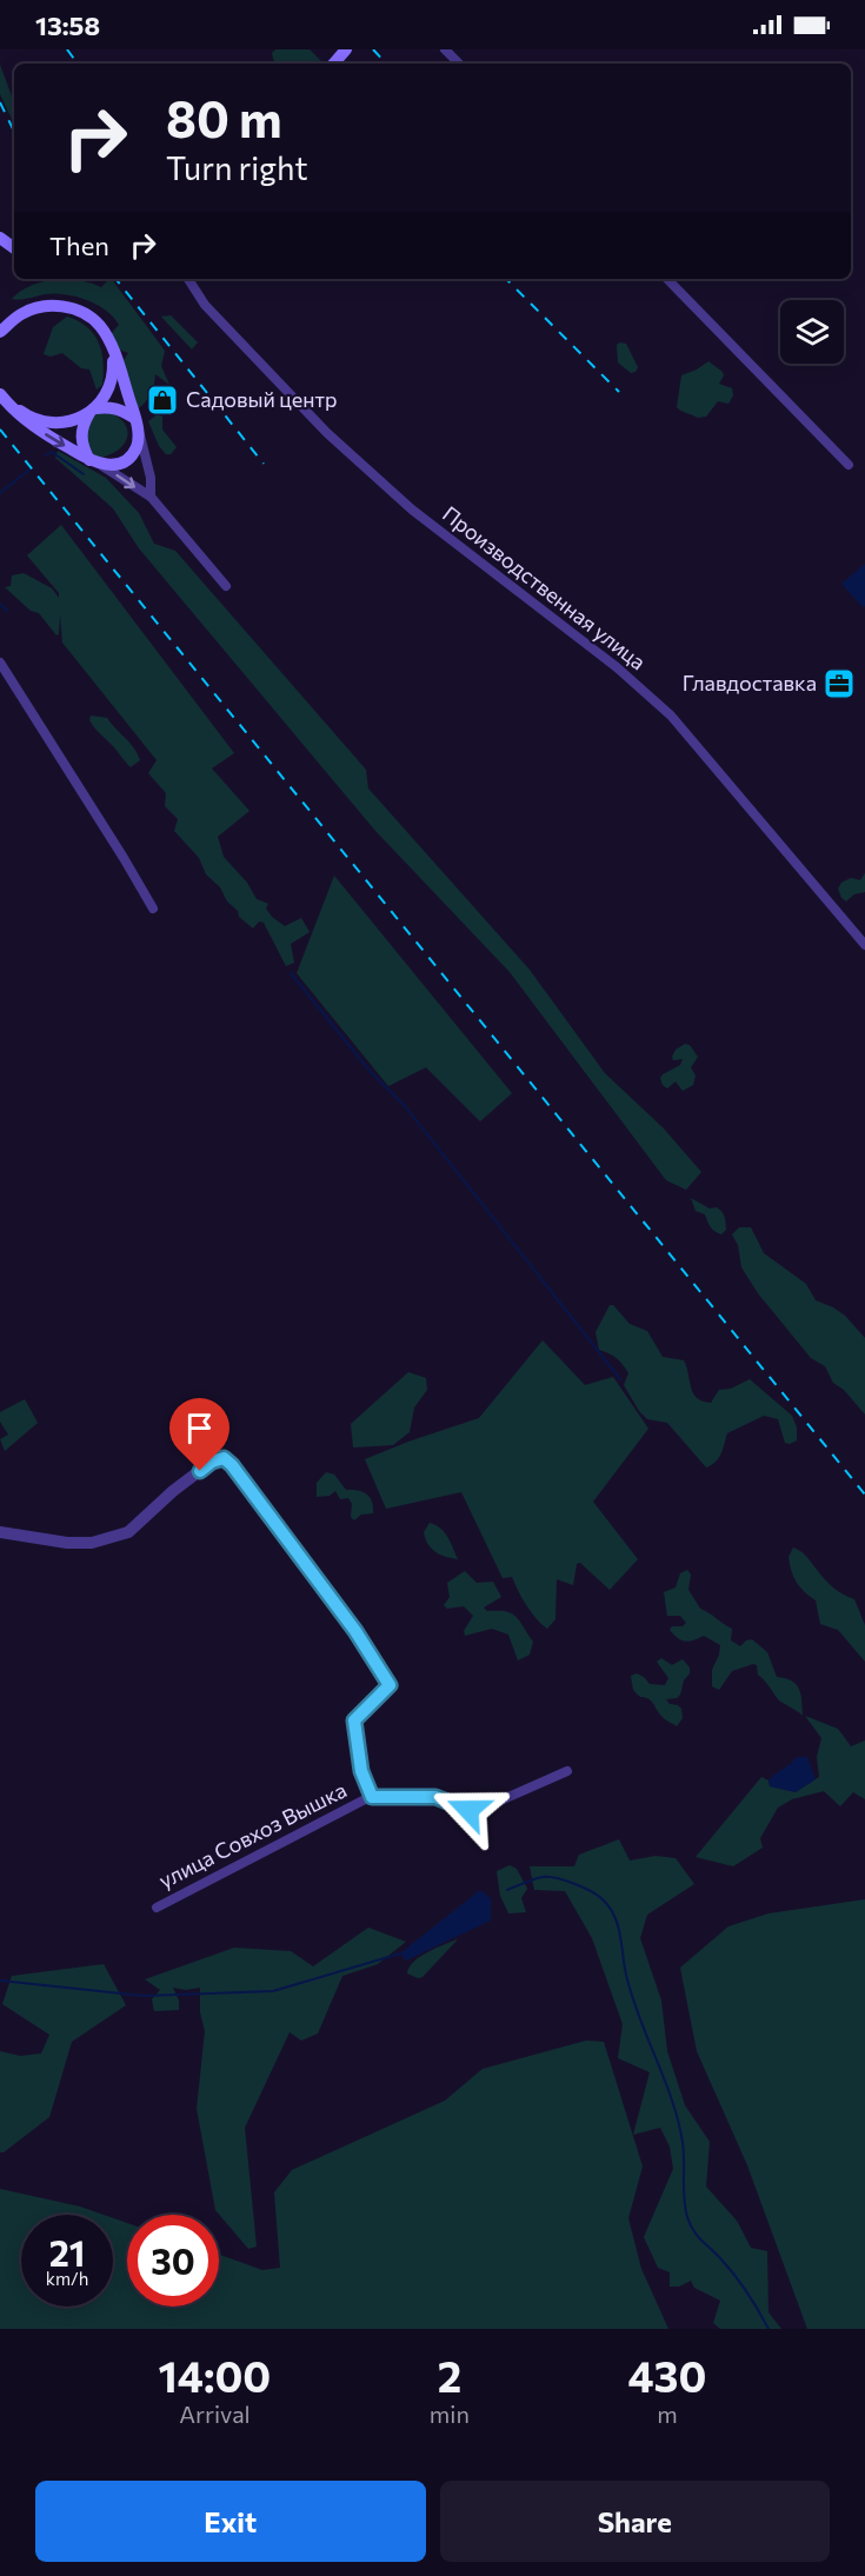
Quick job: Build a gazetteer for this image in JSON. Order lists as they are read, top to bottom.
{
  "streets": {
    "street": ["Производственная улица", "улица Совхоз Вышка"]
  },
  "places": {
    "shop": ["Садовый центр"],
    "office": ["Главдоставка"]
  },
  "page": {
    "status": "13:58",
    "turn": ["80 m", "Turn right"],
    "then": "Then",
    "speed": "21 km/h",
    "limit": "30",
    "eta": [
      "14:00",
      "Arrival",
      "2",
      "min",
      "430",
      "m"
    ],
    "buttons": ["Exit", "Share"]
  }
}
